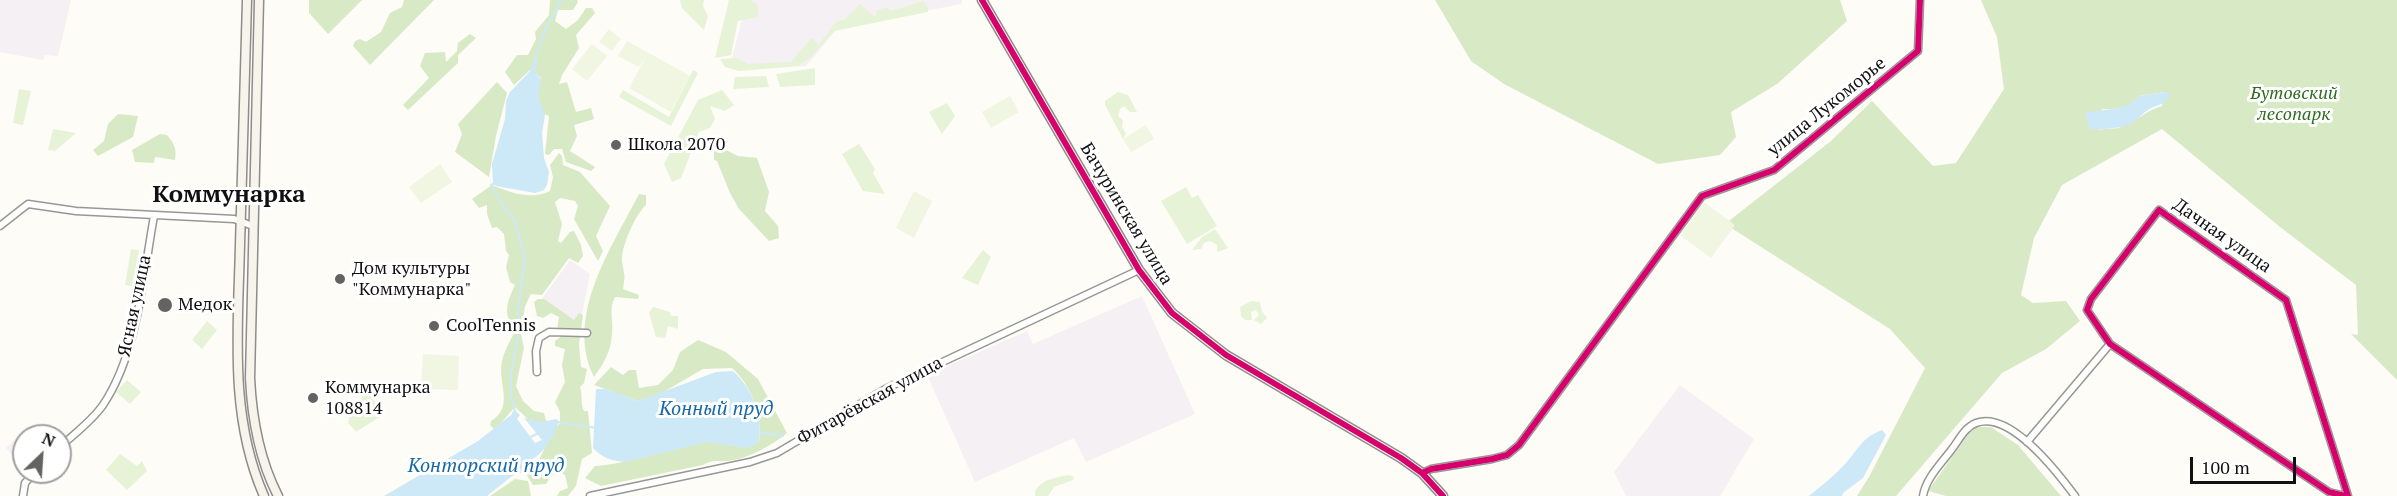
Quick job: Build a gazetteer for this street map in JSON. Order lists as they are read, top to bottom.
{
  "streets": {
    "main road": ["Бачуринская улица"],
    "street": [
      "улица Лукоморье",
      "Дачная улица",
      "Ясная улица",
      "Фитарёвская улица"
    ]
  },
  "crossings": [
    ["улица Лукоморье", "Бачуринская улица"],
    ["Бачуринская улица", "Фитарёвская улица"]
  ],
  "districts": ["Коммунарка"],
  "water": ["Конный пруд", "Конторский пруд"],
  "parks": ["Бутовский лесопарк"],
  "places": [
    "Школа 2070",
    "Дом культуры \"Коммунарка\"",
    "Медок",
    "CoolTennis",
    "Коммунарка 108814"
  ],
  "scale_bar": "100 m",
  "north": "top right"
}
